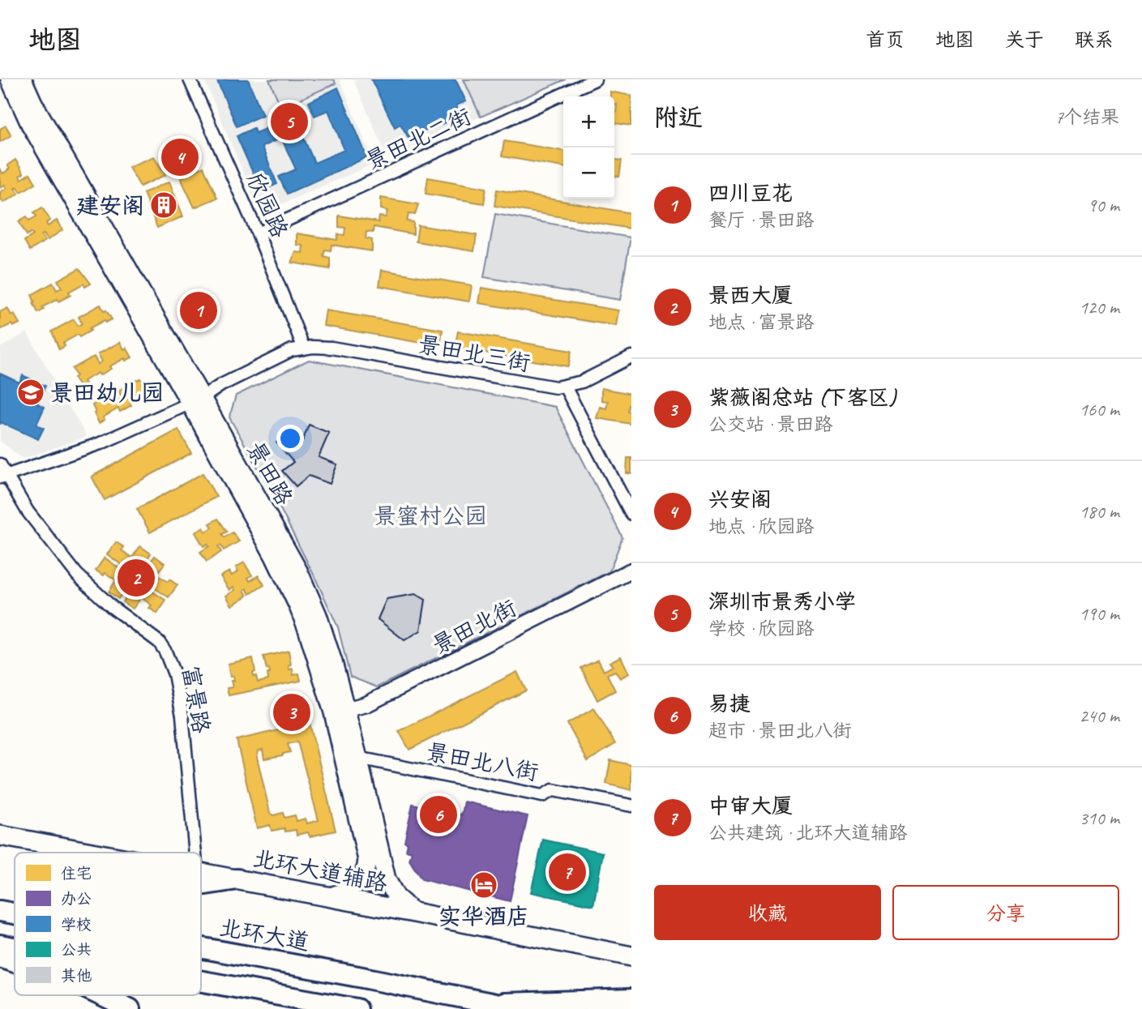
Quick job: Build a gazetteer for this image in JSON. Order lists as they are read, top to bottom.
{
  "streets": {
    "highway": ["北环大道"],
    "main road": ["景田路", "北环大道辅路"],
    "street": [
      "景田北二街",
      "欣园路",
      "景田北三街",
      "景田北街",
      "富景路",
      "景田北八街"
    ]
  },
  "crossings": [
    ["景田北二街", "欣园路"],
    ["欣园路", "景田北三街"],
    ["景田北三街", "景田路"],
    ["景田北三街", "富景路"],
    ["景田路", "景田北街"],
    ["景田路", "景田北八街"],
    ["景田路", "北环大道辅路"]
  ],
  "parks": ["景蜜村公园"],
  "places": {
    "building": ["建安阁"],
    "school or university": ["景田幼儿园"],
    "hotel": ["实华酒店"]
  },
  "legend": [
    "住宅",
    "办公",
    "学校",
    "公共",
    "其他"
  ],
  "page": {
    "header": "地图",
    "nav": [
      "首页",
      "地图",
      "关于",
      "联系"
    ],
    "heading": ["附近", "7个结果"],
    "map_buttons": ["+", "−"],
    "pins": [
      "5",
      "4",
      "1",
      "2",
      "3",
      "6",
      "7"
    ],
    "list": [
      {
        "mark": "1",
        "name": "四川豆花",
        "note": "餐厅 · 景田路",
        "value": "90 m"
      },
      {
        "mark": "2",
        "name": "景西大厦",
        "note": "地点 · 富景路",
        "value": "120 m"
      },
      {
        "mark": "3",
        "name": "紫薇阁总站 (下客区)",
        "note": "公交站 · 景田路",
        "value": "160 m"
      },
      {
        "mark": "4",
        "name": "兴安阁",
        "note": "地点 · 欣园路",
        "value": "180 m"
      },
      {
        "mark": "5",
        "name": "深圳市景秀小学",
        "note": "学校 · 欣园路",
        "value": "190 m"
      },
      {
        "mark": "6",
        "name": "易捷",
        "note": "超市 · 景田北八街",
        "value": "240 m"
      },
      {
        "mark": "7",
        "name": "中审大厦",
        "note": "公共建筑 · 北环大道辅路",
        "value": "310 m"
      }
    ],
    "buttons": ["收藏", "分享"]
  }
}
